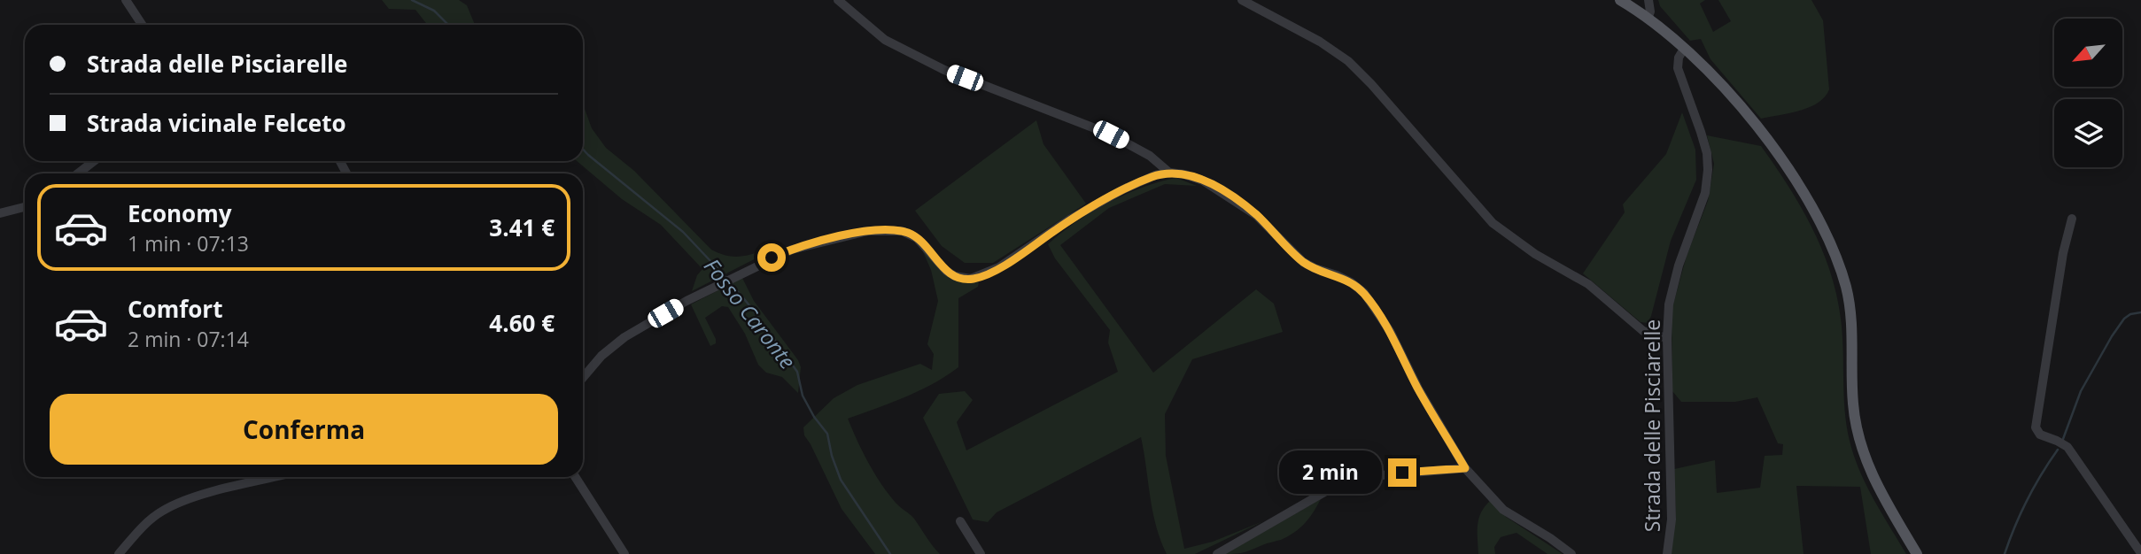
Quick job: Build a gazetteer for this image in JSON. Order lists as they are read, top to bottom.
{
  "streets": {
    "street": ["Strada delle Pisciarelle"]
  },
  "water": ["Fosso Caronte"],
  "north": "bottom left",
  "page": {
    "banner": ["Strada delle Pisciarelle", "Strada vicinale Felceto"],
    "list": [
      {
        "name": "Economy",
        "note": "1 min · 07:13",
        "value": "3.41 €"
      },
      {
        "name": "Comfort",
        "note": "2 min · 07:14",
        "value": "4.60 €"
      }
    ],
    "buttons": "Conferma",
    "bubble": "2 min"
  }
}
